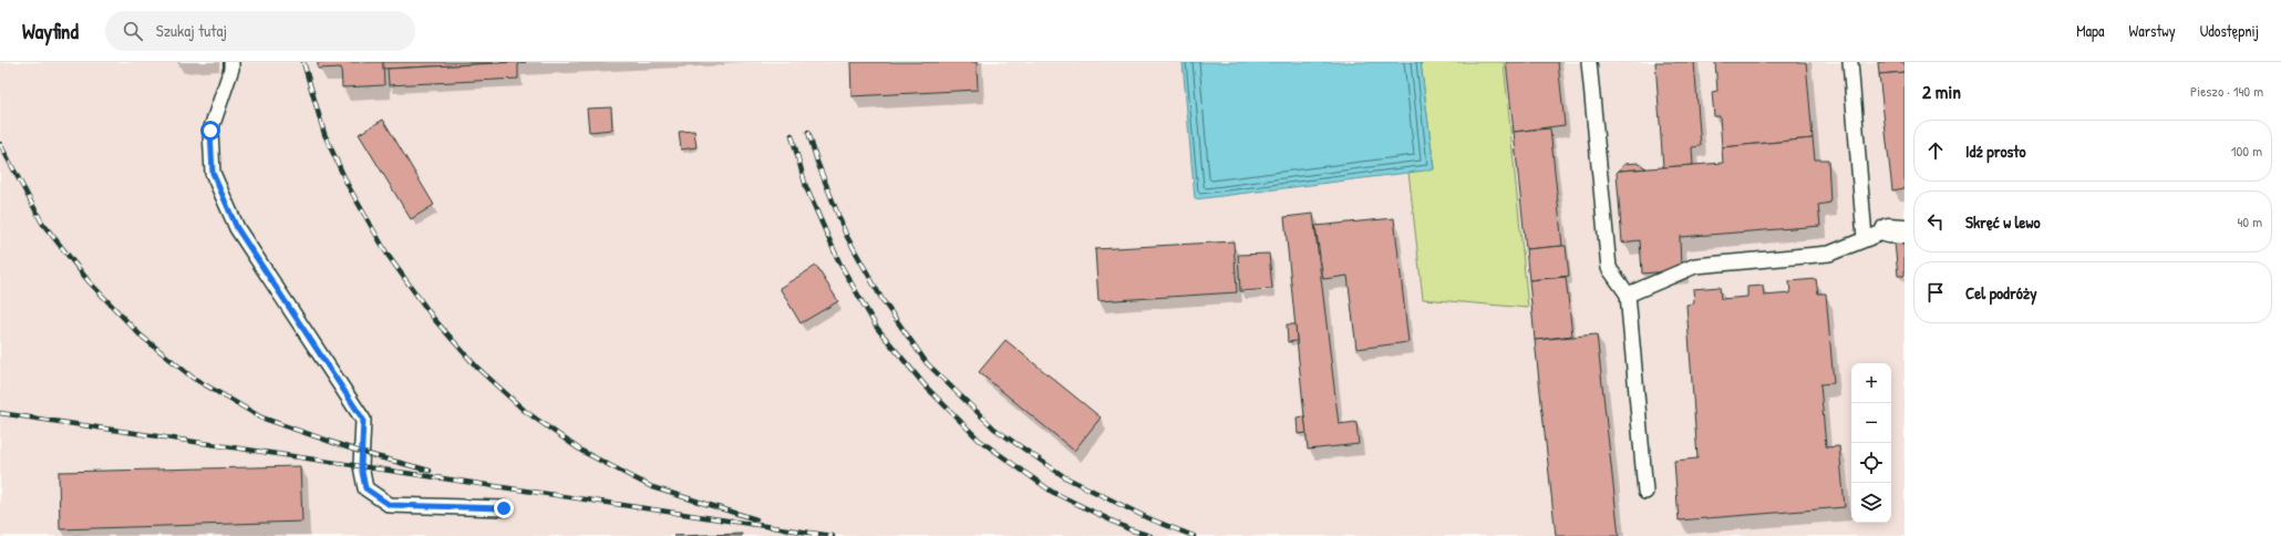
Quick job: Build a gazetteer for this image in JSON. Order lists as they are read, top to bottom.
{
  "page": {
    "header": "Wayfind",
    "search": "Szukaj tutaj",
    "nav": ["Mapa", "Warstwy", "Udostępnij"],
    "heading": ["2 min", "Pieszo · 140 m"],
    "list": [
      ["Idź prosto", "100 m"],
      ["Skręć w lewo", "40 m"],
      "Cel podróży"
    ],
    "map_buttons": ["+", "−"]
  }
}
